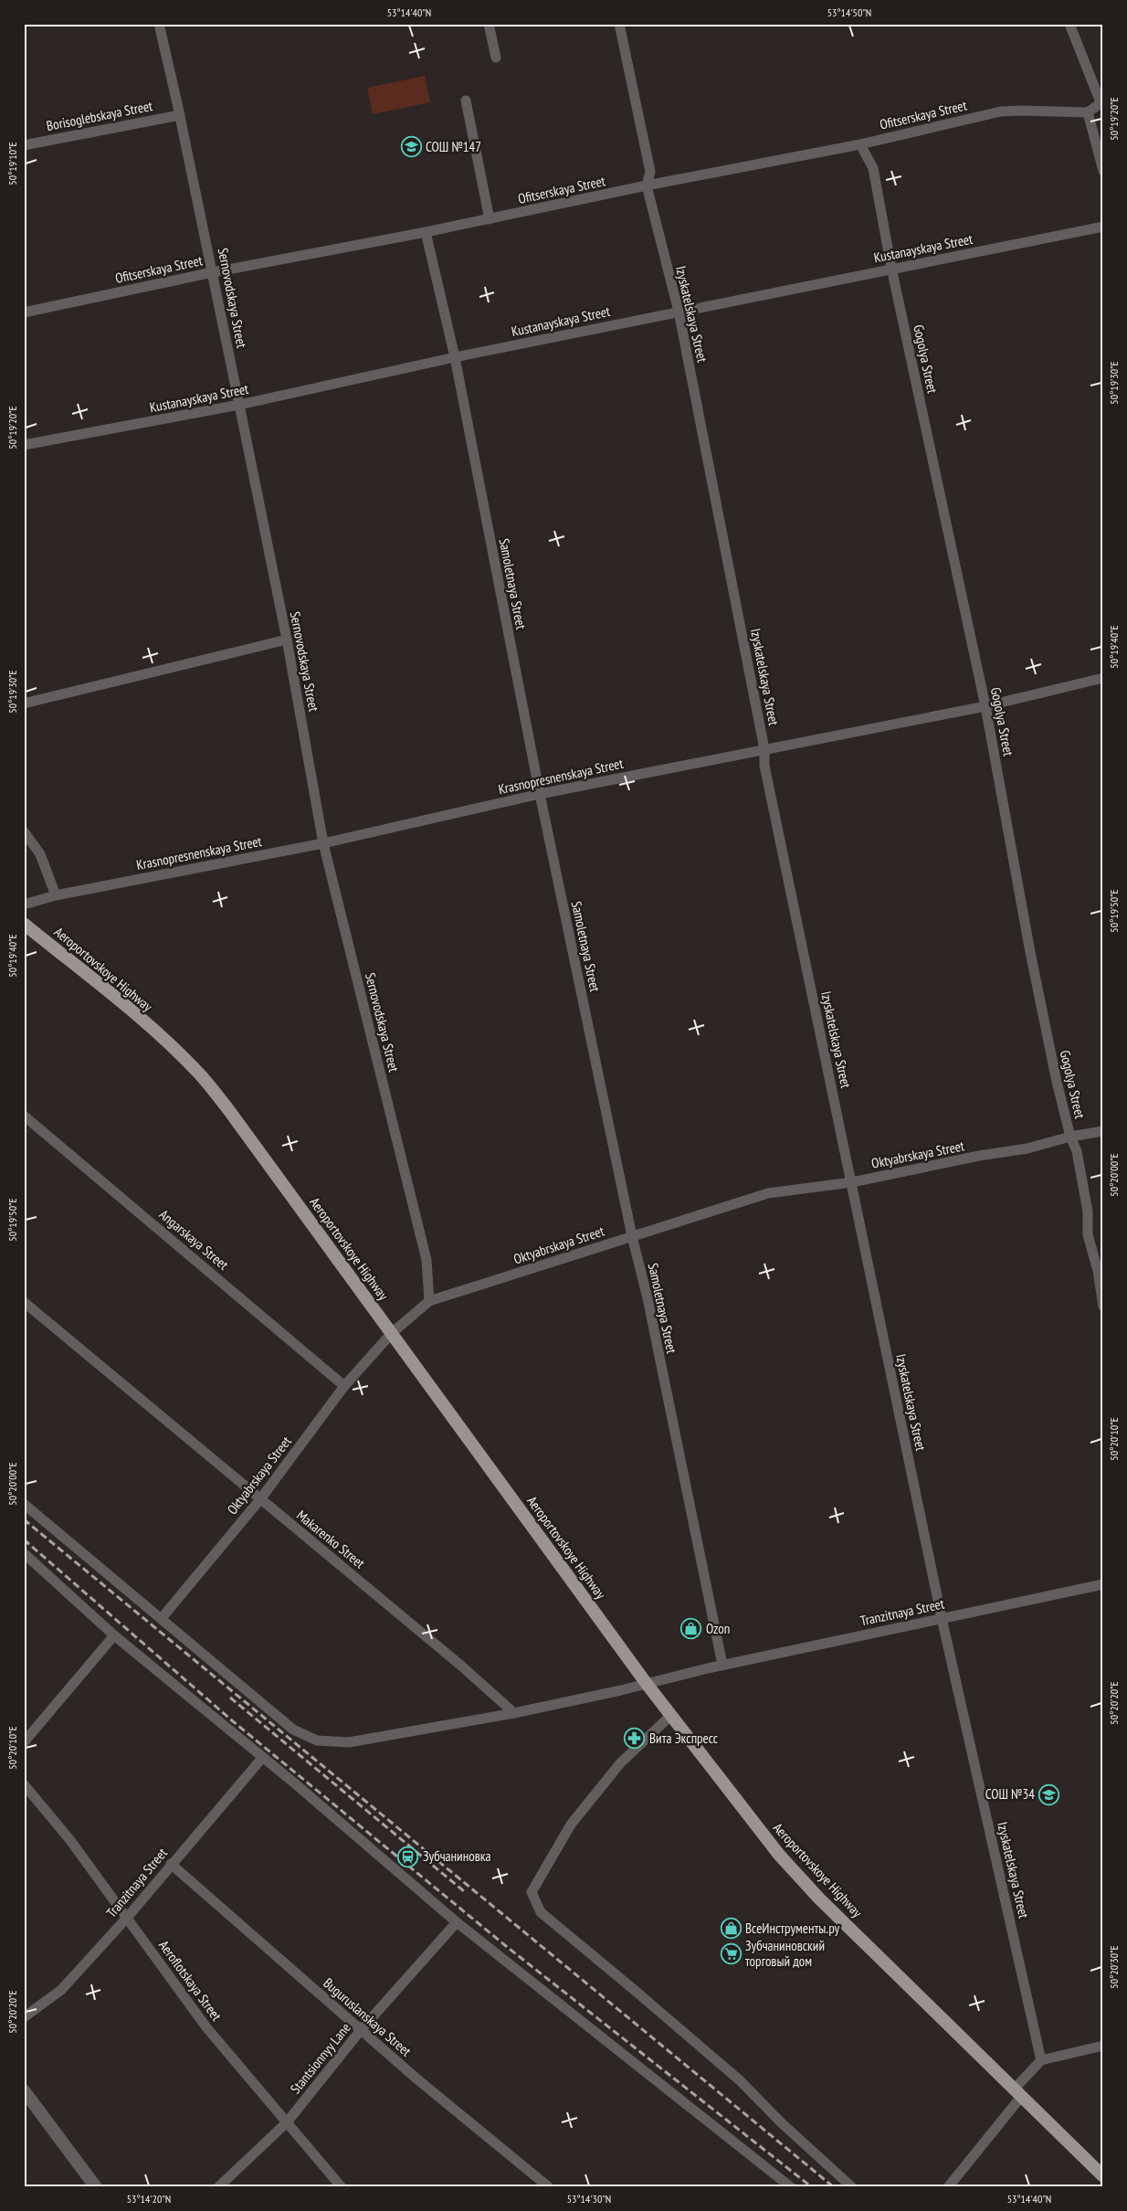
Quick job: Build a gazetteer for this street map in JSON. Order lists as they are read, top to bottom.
{
  "streets": {
    "main road": ["Aeroportovskoye Highway"],
    "street": [
      "Ofitserskaya Street",
      "Borisoglebskaya Street",
      "Kustanayskaya Street",
      "Sernovodskaya Street",
      "Izyskatelskaya Street",
      "Gogolya Street",
      "Samoletnaya Street",
      "Krasnopresnenskaya Street",
      "Oktyabrskaya Street",
      "Angarskaya Street",
      "Makarenko Street",
      "Tranzitnaya Street",
      "Aeroflotskaya Street",
      "Buguruslanskaya Street",
      "Stantsionnyy Lane"
    ]
  },
  "crossings": [
    ["Ofitserskaya Street", "Sernovodskaya Street"],
    ["Ofitserskaya Street", "Izyskatelskaya Street"],
    ["Ofitserskaya Street", "Gogolya Street"],
    ["Ofitserskaya Street", "Samoletnaya Street"],
    ["Borisoglebskaya Street", "Sernovodskaya Street"],
    ["Kustanayskaya Street", "Sernovodskaya Street"],
    ["Kustanayskaya Street", "Izyskatelskaya Street"],
    ["Kustanayskaya Street", "Gogolya Street"],
    ["Kustanayskaya Street", "Samoletnaya Street"],
    ["Sernovodskaya Street", "Krasnopresnenskaya Street"],
    ["Sernovodskaya Street", "Oktyabrskaya Street"],
    ["Izyskatelskaya Street", "Krasnopresnenskaya Street"],
    ["Izyskatelskaya Street", "Oktyabrskaya Street"],
    ["Izyskatelskaya Street", "Tranzitnaya Street"],
    ["Gogolya Street", "Krasnopresnenskaya Street"],
    ["Gogolya Street", "Oktyabrskaya Street"],
    ["Samoletnaya Street", "Krasnopresnenskaya Street"],
    ["Samoletnaya Street", "Oktyabrskaya Street"],
    ["Samoletnaya Street", "Tranzitnaya Street"],
    ["Aeroportovskoye Highway", "Oktyabrskaya Street"],
    ["Aeroportovskoye Highway", "Tranzitnaya Street"],
    ["Oktyabrskaya Street", "Angarskaya Street"],
    ["Oktyabrskaya Street", "Makarenko Street"],
    ["Tranzitnaya Street", "Aeroflotskaya Street"],
    ["Tranzitnaya Street", "Buguruslanskaya Street"],
    ["Aeroflotskaya Street", "Stantsionnyy Lane"],
    ["Buguruslanskaya Street", "Stantsionnyy Lane"]
  ],
  "places": {
    "school or university": ["СОШ №147", "СОШ №34"],
    "shop": ["Ozon", "ВсеИнструменты.ру"],
    "pharmacy": ["Вита Экспресс"],
    "station": ["Зубчаниновка"],
    "supermarket": ["Зубчаниновский торговый дом"]
  },
  "coordinates": [
    "53°14'40\"N",
    "53°14'50\"N",
    "50°19'20\"E",
    "50°19'10\"E",
    "50°19'30\"E",
    "50°19'40\"E",
    "50°19'50\"E",
    "50°20'00\"E",
    "50°20'10\"E",
    "50°20'20\"E",
    "50°20'30\"E",
    "53°14'20\"N",
    "53°14'30\"N"
  ]
}
